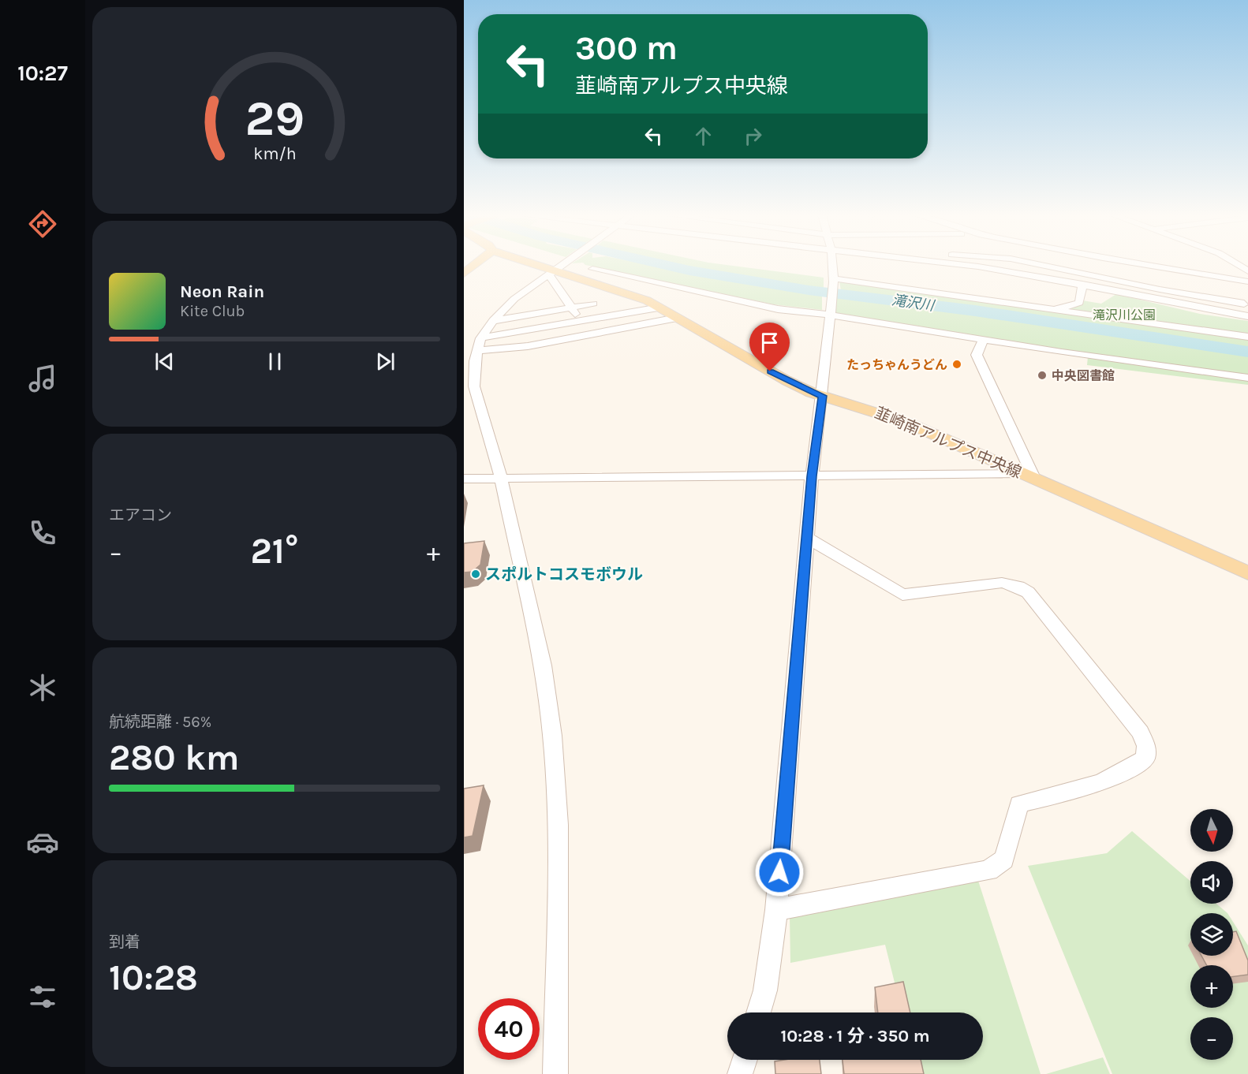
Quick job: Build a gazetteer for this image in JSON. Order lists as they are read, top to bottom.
{
  "streets": {
    "main road": ["韮崎南アルプス中央線"]
  },
  "water": ["滝沢川"],
  "parks": ["滝沢川公園"],
  "places": ["たっちゃんうどん", "中央図書館", "スポルトコスモボウル"],
  "north": "bottom",
  "page": {
    "tabs": "10:27",
    "turn": ["300 m", "韮崎南アルプス中央線"],
    "song": ["Neon Rain", "Kite Club"],
    "tile": [
      "エアコン",
      ["航続距離 · 56%", "280 km"],
      ["到着", "10:28"]
    ],
    "heat": ["−", "21°", "+"],
    "map_buttons": ["+", "−"],
    "limit": "40",
    "trip": "10:28 · 1 分 · 350 m",
    "gauge": ["29", "km/h"]
  }
}
